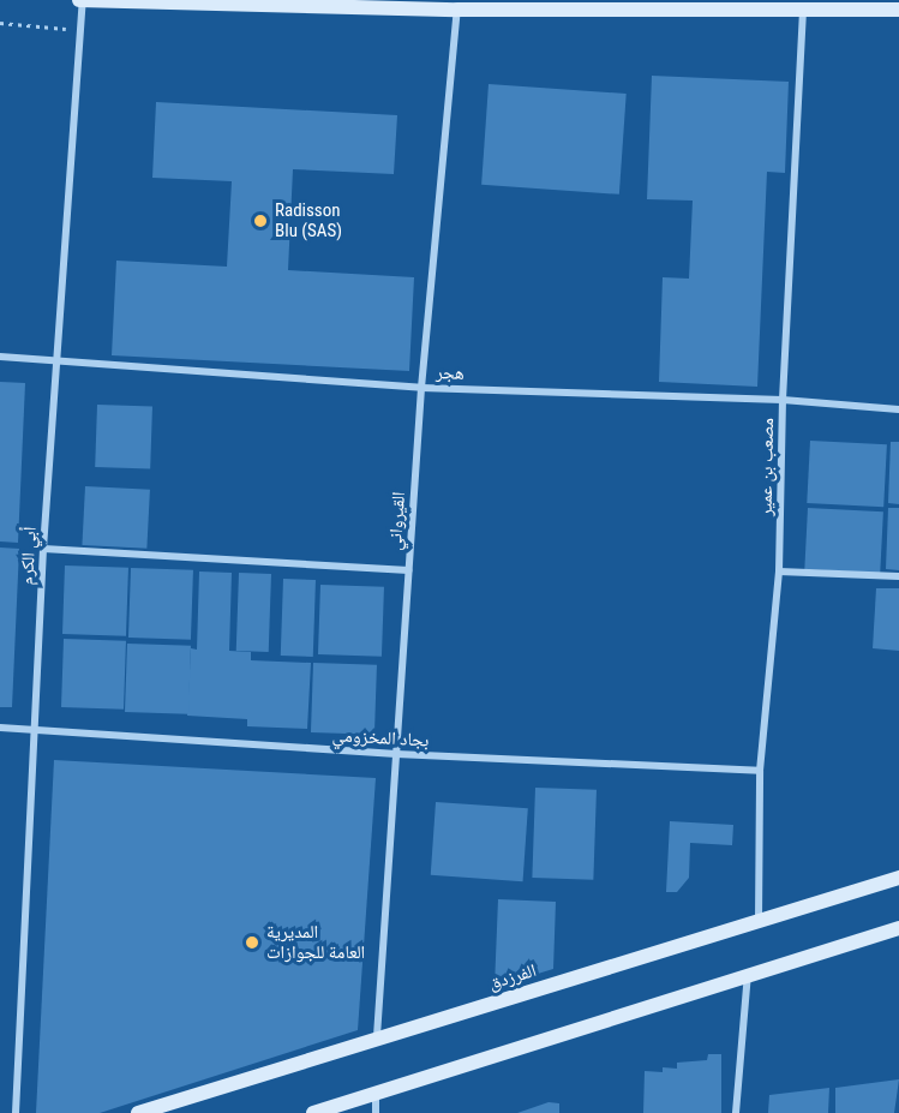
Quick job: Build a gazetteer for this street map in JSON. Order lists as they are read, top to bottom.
{
  "streets": {
    "street": [
      "هجر",
      "مصعب بن عمير",
      "القيرواني",
      "أبي الكرم",
      "بجاد المخزومي",
      "الفرزدق"
    ]
  },
  "crossings": [
    ["هجر", "مصعب بن عمير"],
    ["هجر", "القيرواني"],
    ["هجر", "أبي الكرم"],
    ["مصعب بن عمير", "بجاد المخزومي"],
    ["مصعب بن عمير", "الفرزدق"],
    ["القيرواني", "بجاد المخزومي"],
    ["القيرواني", "الفرزدق"],
    ["أبي الكرم", "بجاد المخزومي"]
  ],
  "places": ["Radisson Blu (SAS)", "المديرية العامة للجوازات"]
}
